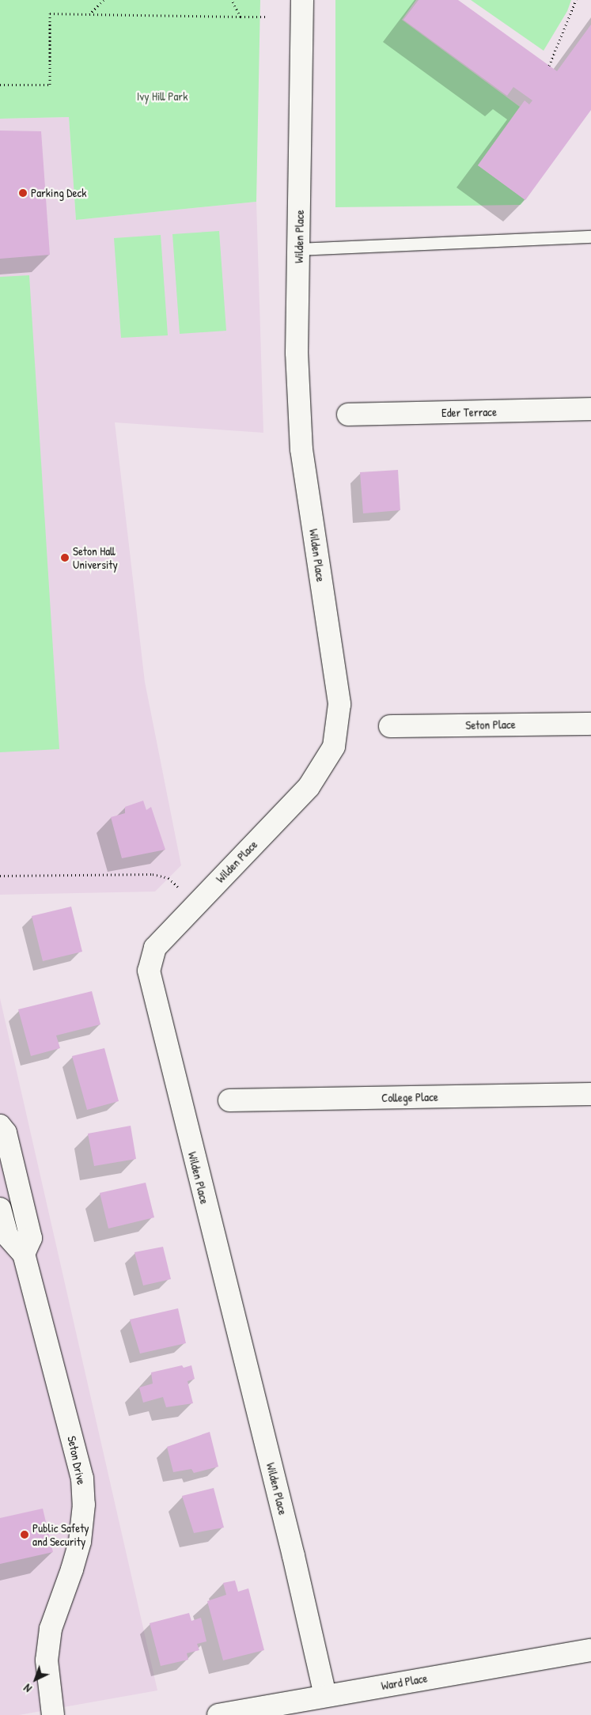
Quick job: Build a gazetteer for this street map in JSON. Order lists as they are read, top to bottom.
{
  "streets": {
    "street": [
      "Wilden Place",
      "Eder Terrace",
      "Seton Place",
      "College Place",
      "Seton Drive",
      "Ward Place"
    ]
  },
  "crossings": [
    ["Wilden Place", "Ward Place"]
  ],
  "parks": ["Ivy Hill Park"],
  "places": ["Parking Deck", "Seton Hall University", "Public Safety and Security"],
  "north": "bottom left"
}
